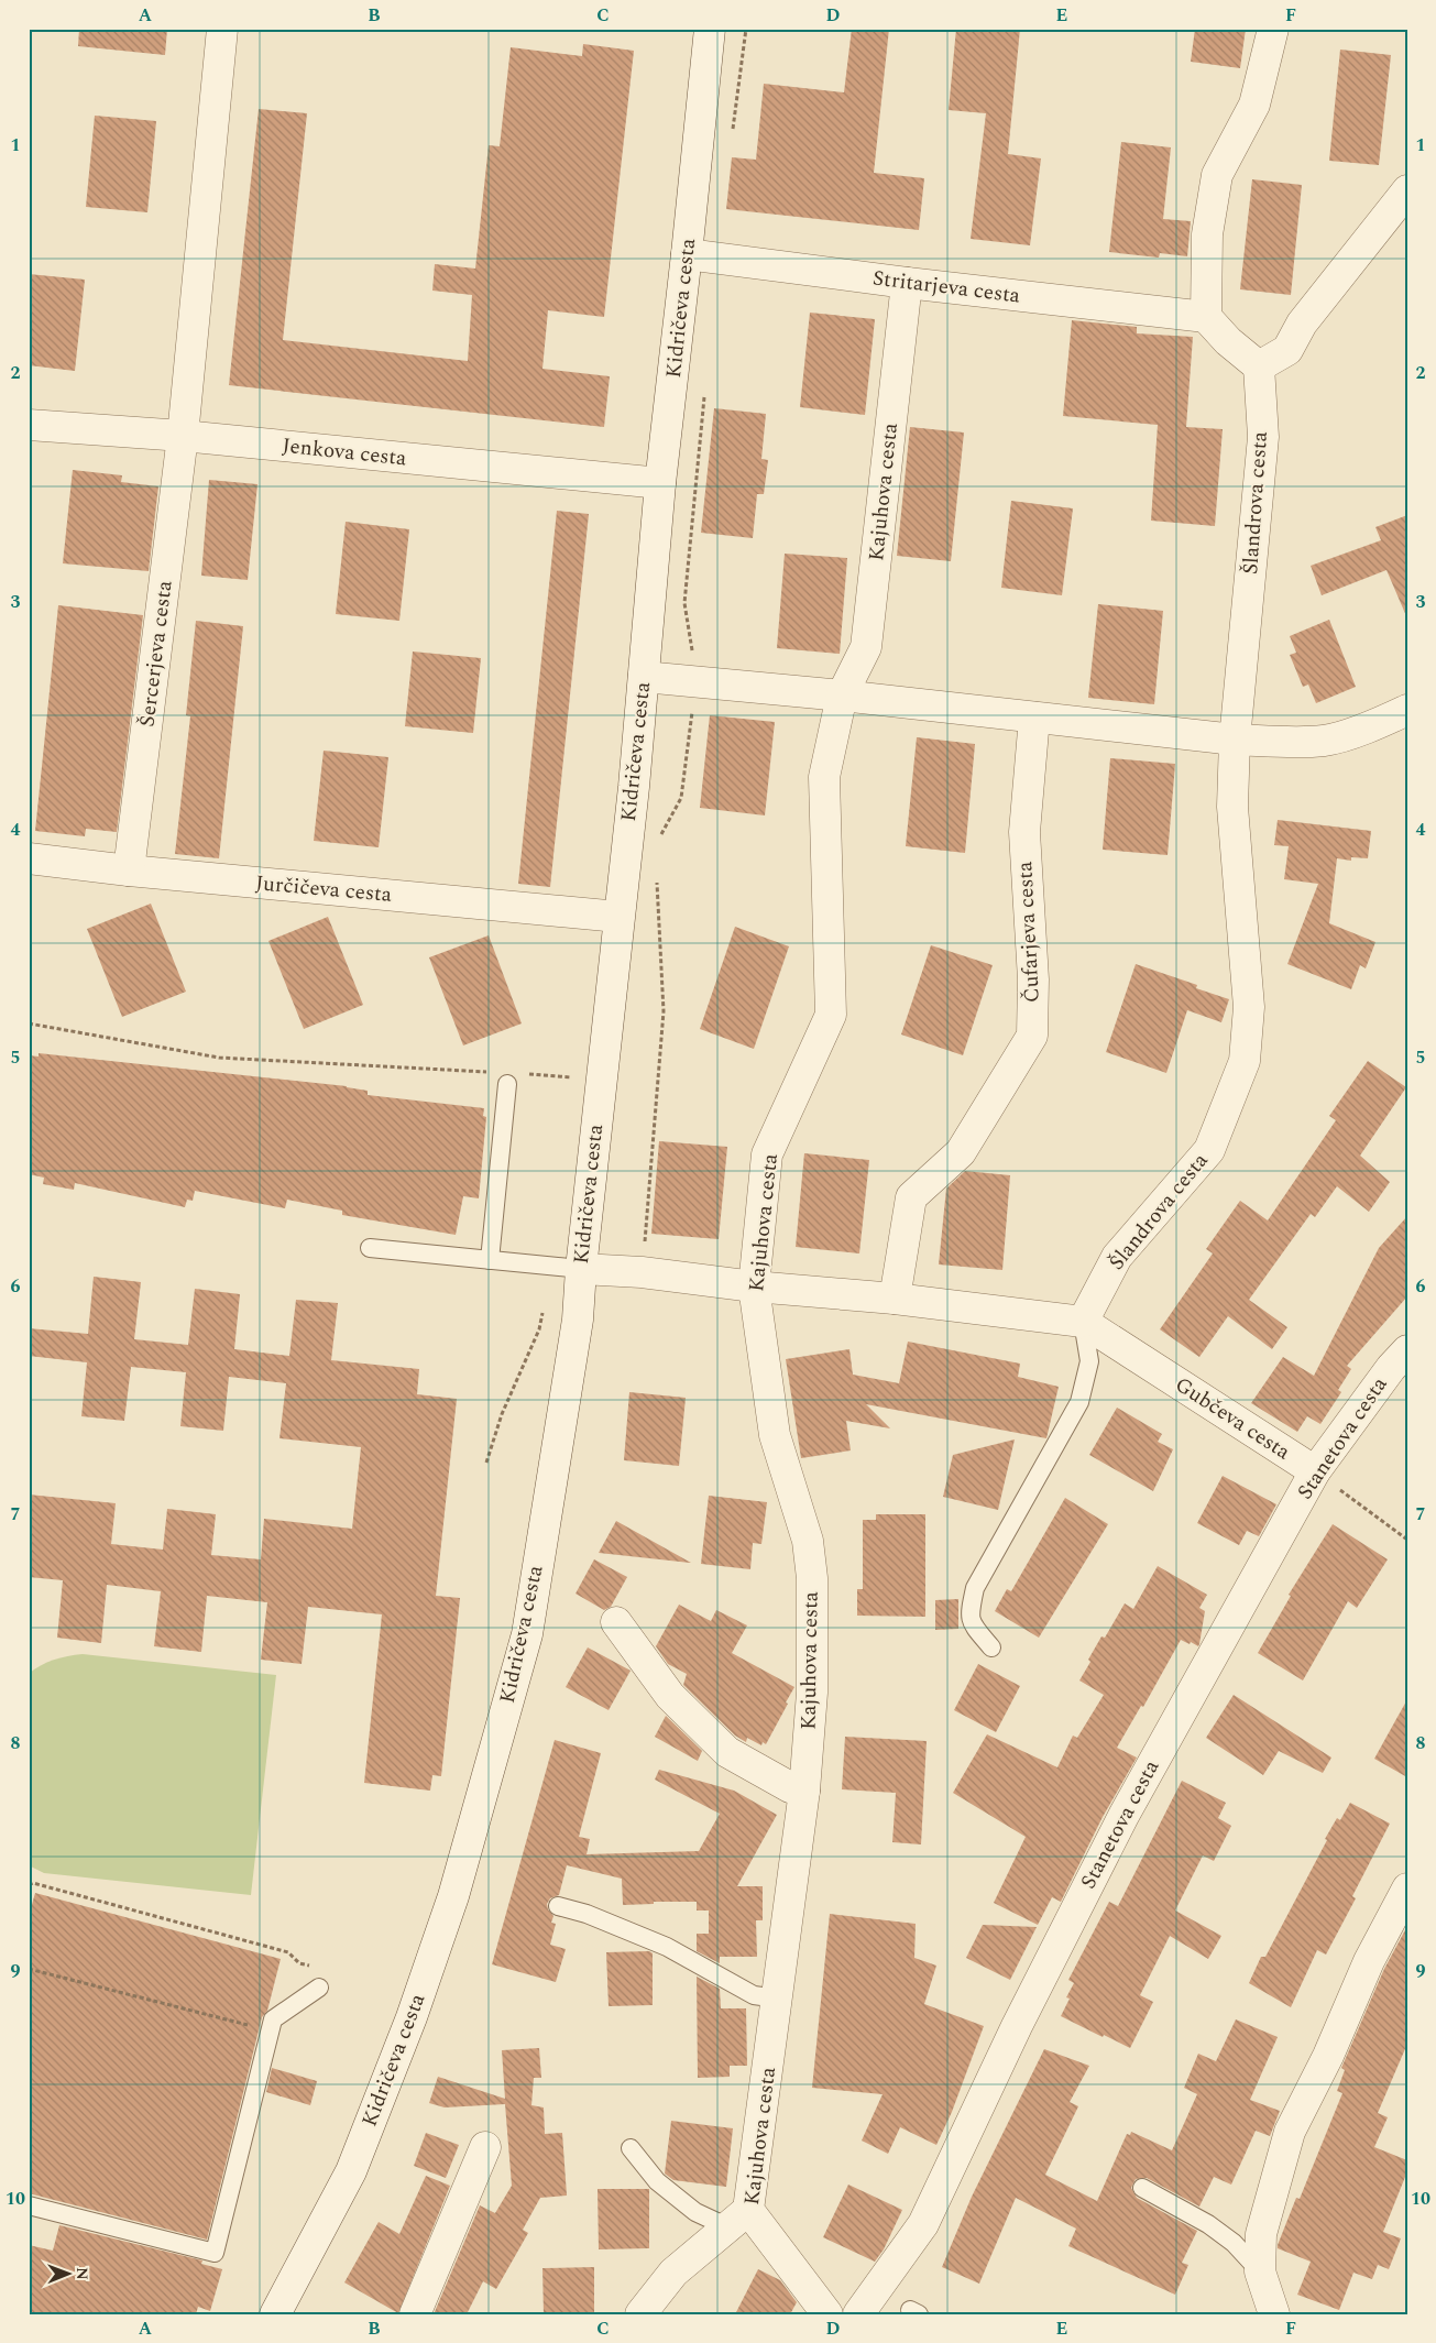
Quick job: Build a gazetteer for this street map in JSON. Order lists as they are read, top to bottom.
{
  "streets": {
    "street": [
      "Stritarjeva cesta",
      "Kidričeva cesta",
      "Jenkova cesta",
      "Kajuhova cesta",
      "Šlandrova cesta",
      "Šercerjeva cesta",
      "Jurčičeva cesta",
      "Čufarjeva cesta",
      "Gubčeva cesta",
      "Stanetova cesta"
    ]
  },
  "crossings": [
    ["Stritarjeva cesta", "Kidričeva cesta"],
    ["Stritarjeva cesta", "Kajuhova cesta"],
    ["Kidričeva cesta", "Jenkova cesta"],
    ["Kidričeva cesta", "Jurčičeva cesta"],
    ["Jenkova cesta", "Šercerjeva cesta"],
    ["Šlandrova cesta", "Gubčeva cesta"],
    ["Šercerjeva cesta", "Jurčičeva cesta"],
    ["Gubčeva cesta", "Stanetova cesta"]
  ],
  "north": "right",
  "grid": {
    "columns": [
      "A",
      "B",
      "C",
      "D",
      "E",
      "F"
    ],
    "rows": [
      "1",
      "2",
      "3",
      "4",
      "5",
      "6",
      "7",
      "8",
      "9",
      "10"
    ]
  }
}
